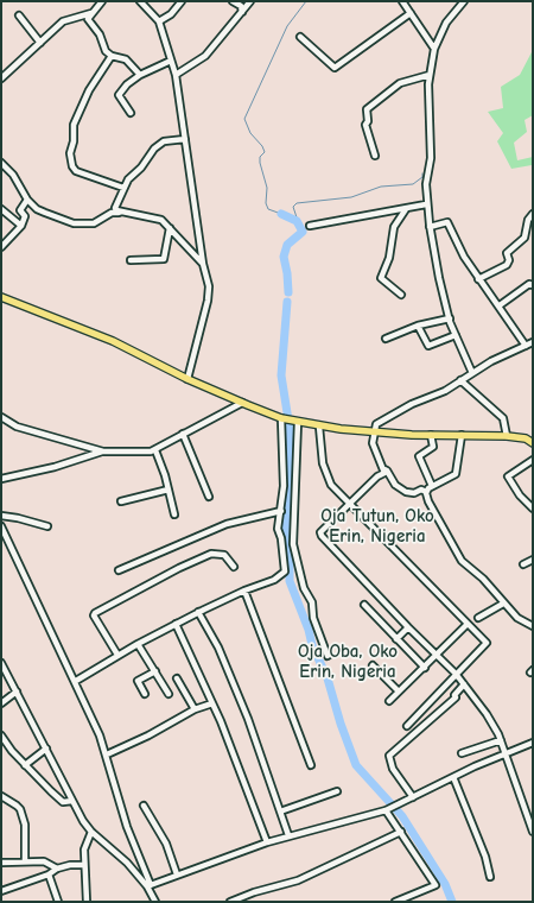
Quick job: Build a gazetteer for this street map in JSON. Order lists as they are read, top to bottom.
{
  "districts": ["Oja Tutun, Oko Erin, Nigeria", "Oja Oba, Oko Erin, Nigeria"]
}
